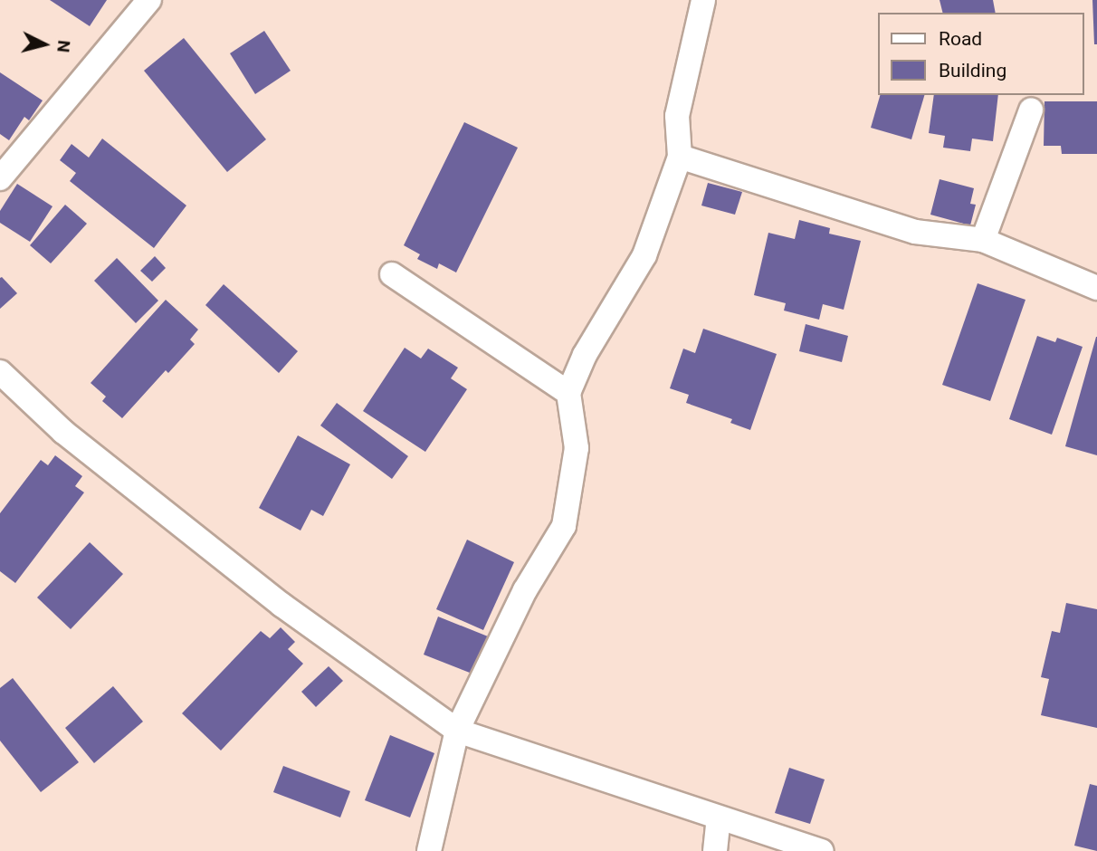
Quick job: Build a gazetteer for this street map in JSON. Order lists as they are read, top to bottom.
{
  "legend": ["Road", "Building"],
  "north": "right"
}
